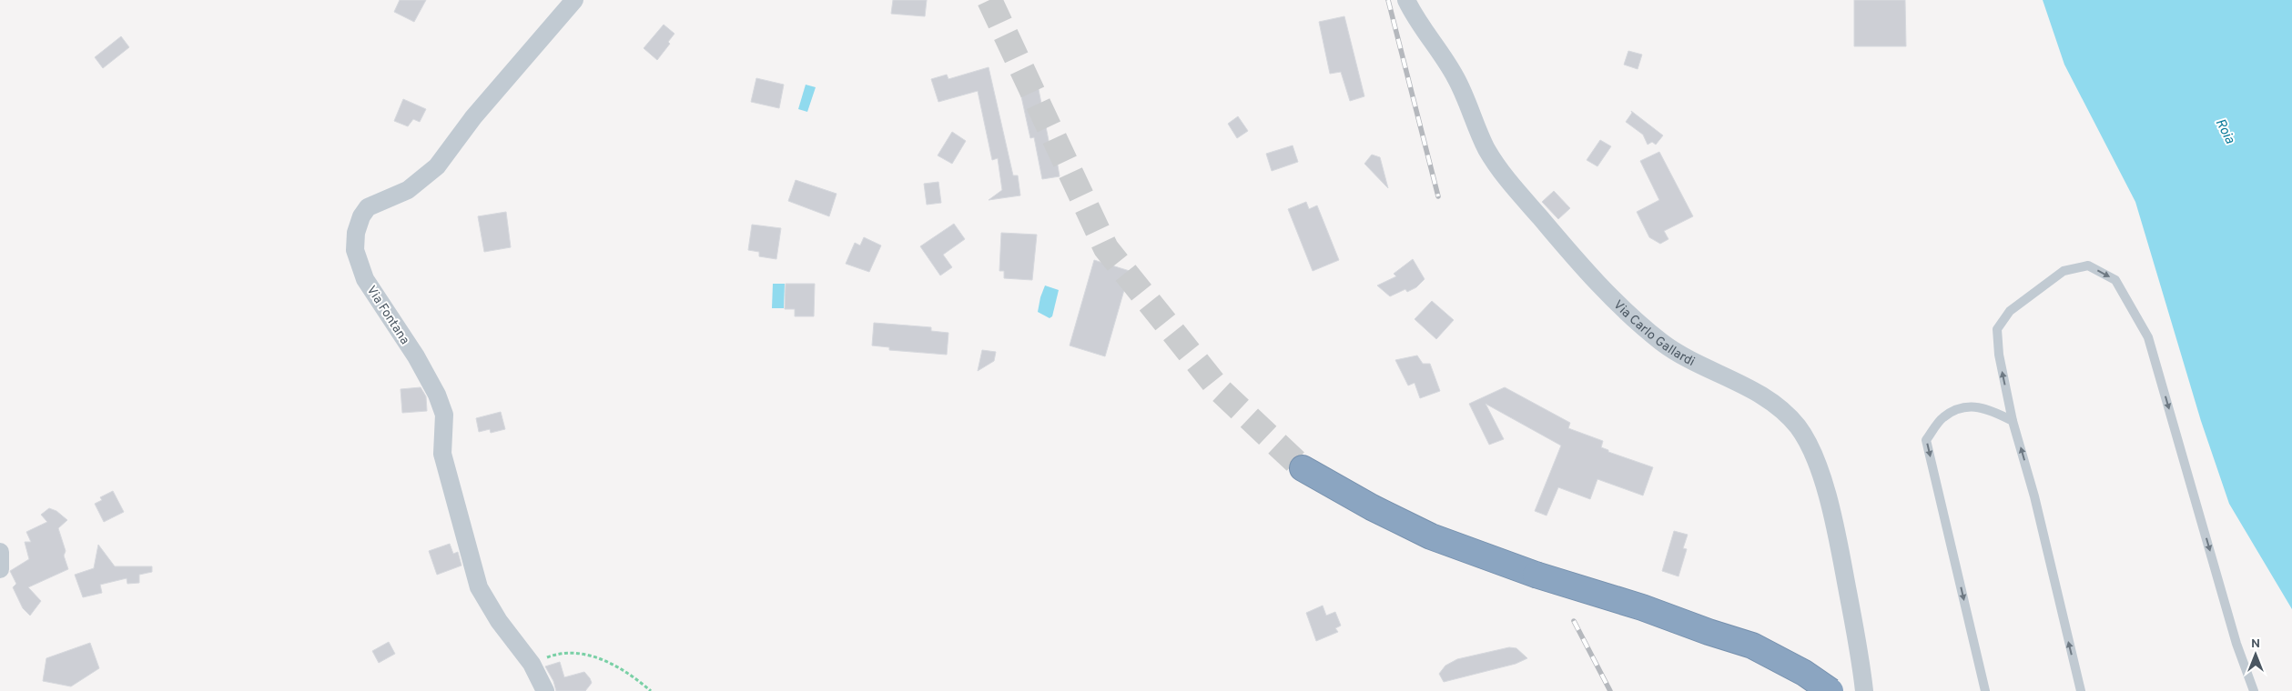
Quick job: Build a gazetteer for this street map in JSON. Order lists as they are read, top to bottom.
{
  "streets": {
    "street": ["Via Fontana", "Via Carlo Gallardi"]
  },
  "water": ["Roia"],
  "north": "top"
}
